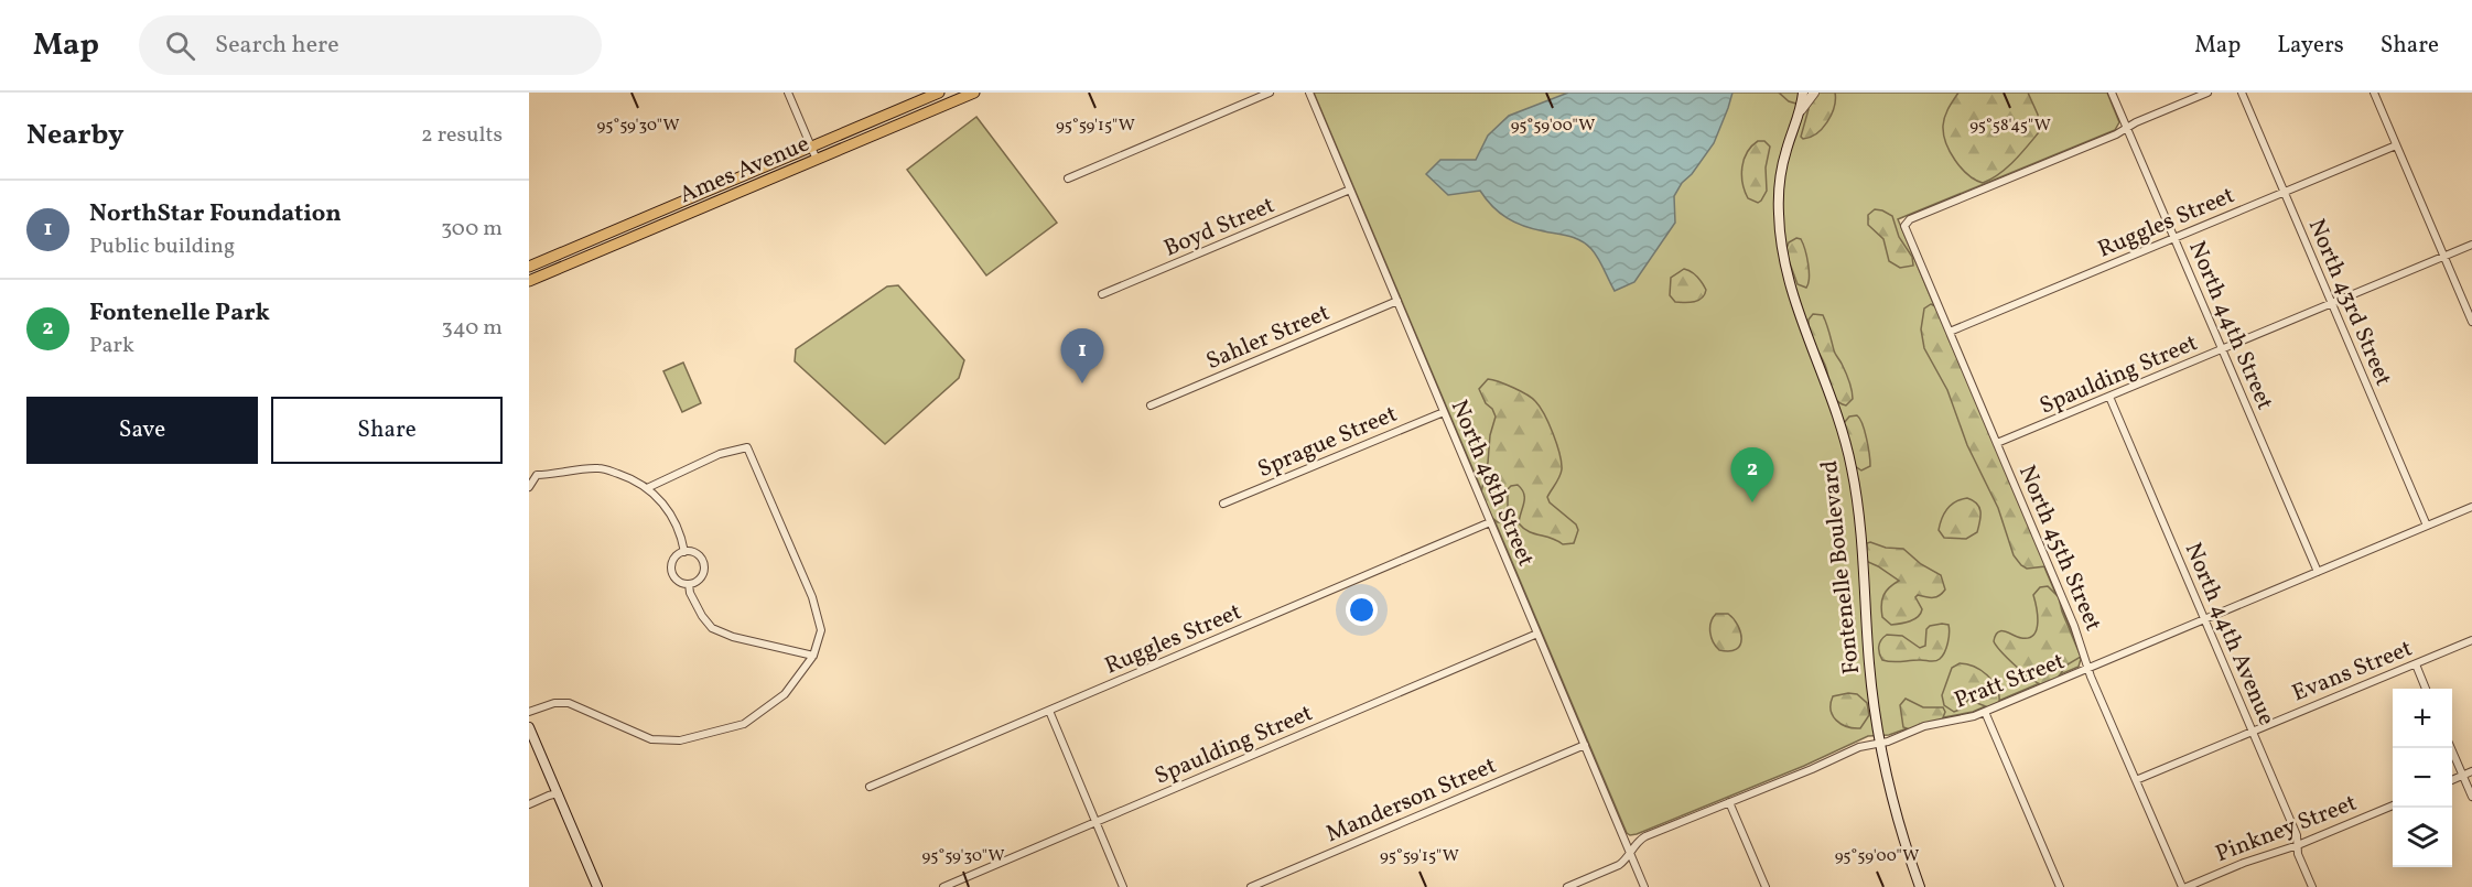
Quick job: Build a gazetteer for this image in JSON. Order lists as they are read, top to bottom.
{
  "streets": {
    "main road": ["Ames Avenue", "Fontenelle Boulevard"],
    "street": [
      "Ruggles Street",
      "Boyd Street",
      "North 43rd Street",
      "North 44th Street",
      "Sahler Street",
      "Spaulding Street",
      "Sprague Street",
      "North 48th Street",
      "North 45th Street",
      "North 44th Avenue",
      "Evans Street",
      "Pratt Street",
      "Manderson Street",
      "Pinkney Street"
    ]
  },
  "crossings": [
    ["Ruggles Street", "North 43rd Street"],
    ["Ruggles Street", "North 44th Street"],
    ["Ruggles Street", "North 48th Street"],
    ["Ruggles Street", "North 45th Street"],
    ["Boyd Street", "North 48th Street"],
    ["North 43rd Street", "Spaulding Street"],
    ["North 43rd Street", "Pratt Street"],
    ["North 44th Street", "Spaulding Street"],
    ["North 44th Street", "North 45th Street"],
    ["North 44th Street", "Pratt Street"],
    ["Sahler Street", "North 48th Street"],
    ["Spaulding Street", "North 48th Street"],
    ["Spaulding Street", "North 45th Street"],
    ["Spaulding Street", "North 44th Avenue"],
    ["Sprague Street", "North 48th Street"],
    ["North 48th Street", "Pratt Street"],
    ["North 48th Street", "Manderson Street"],
    ["North 45th Street", "Evans Street"],
    ["North 45th Street", "Pratt Street"],
    ["Fontenelle Boulevard", "Pratt Street"],
    ["North 44th Avenue", "Evans Street"],
    ["North 44th Avenue", "Pratt Street"],
    ["North 44th Avenue", "Pinkney Street"]
  ],
  "page": {
    "header": "Map",
    "search": "Search here",
    "nav": ["Map", "Layers", "Share"],
    "heading": ["Nearby", "2 results"],
    "list": [
      {
        "mark": "1",
        "name": "NorthStar Foundation",
        "note": "Public building",
        "value": "300 m"
      },
      {
        "mark": "2",
        "name": "Fontenelle Park",
        "note": "Park",
        "value": "340 m"
      }
    ],
    "pins": ["1", "2"],
    "buttons": ["Save", "Share"],
    "map_buttons": ["+", "−"]
  },
  "coordinates": [
    "95°59'30\"W",
    "95°59'15\"W",
    "95°59'00\"W",
    "95°58'45\"W"
  ]
}
